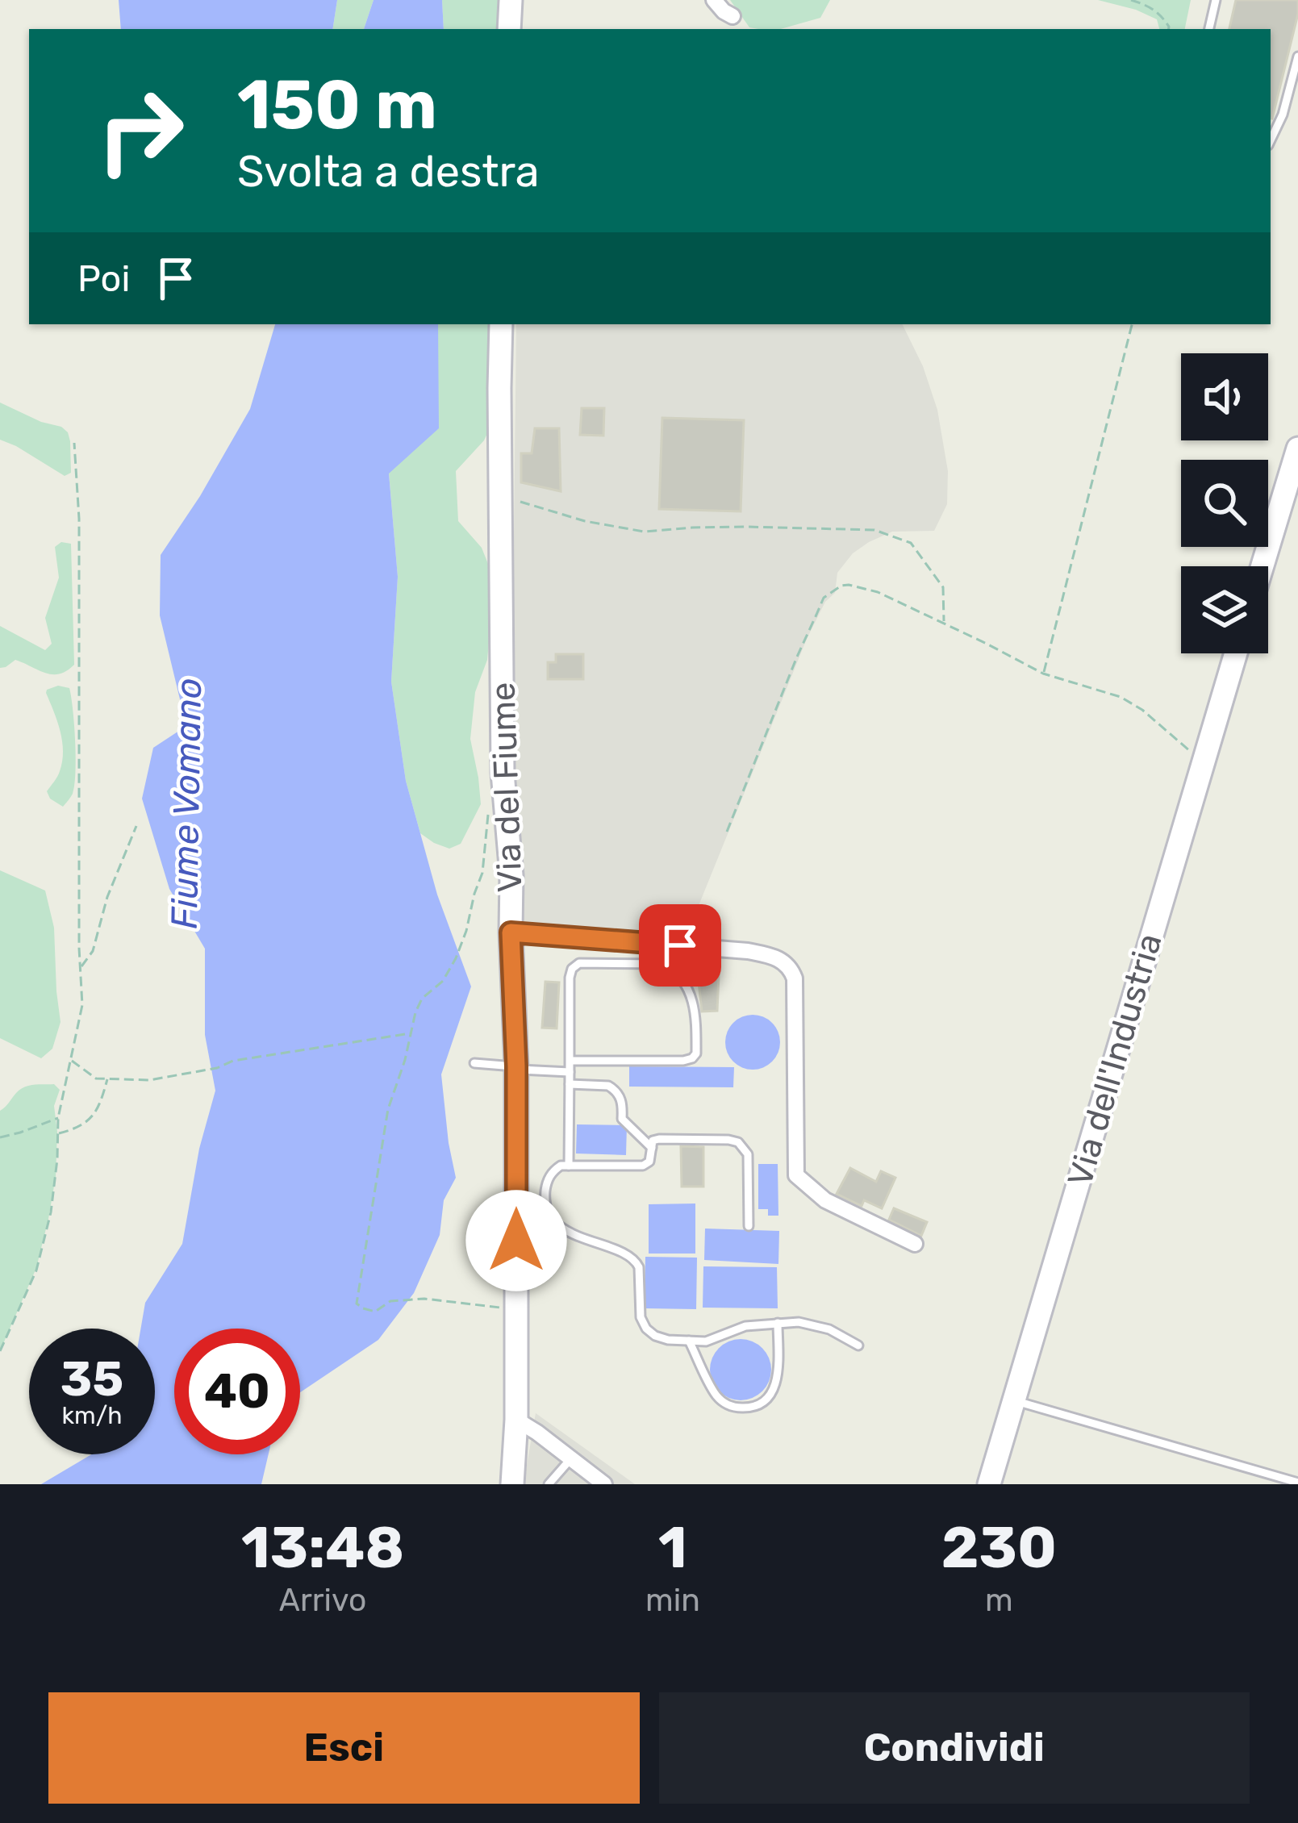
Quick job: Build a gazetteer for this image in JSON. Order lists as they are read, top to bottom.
{
  "streets": {
    "street": ["Via del Fiume", "Via dell'Industria"]
  },
  "water": ["Fiume Vomano"],
  "page": {
    "turn": ["150 m", "Svolta a destra"],
    "then": "Poi",
    "speed": "35 km/h",
    "limit": "40",
    "eta": [
      "13:48",
      "Arrivo",
      "1",
      "min",
      "230",
      "m"
    ],
    "buttons": ["Esci", "Condividi"]
  }
}
